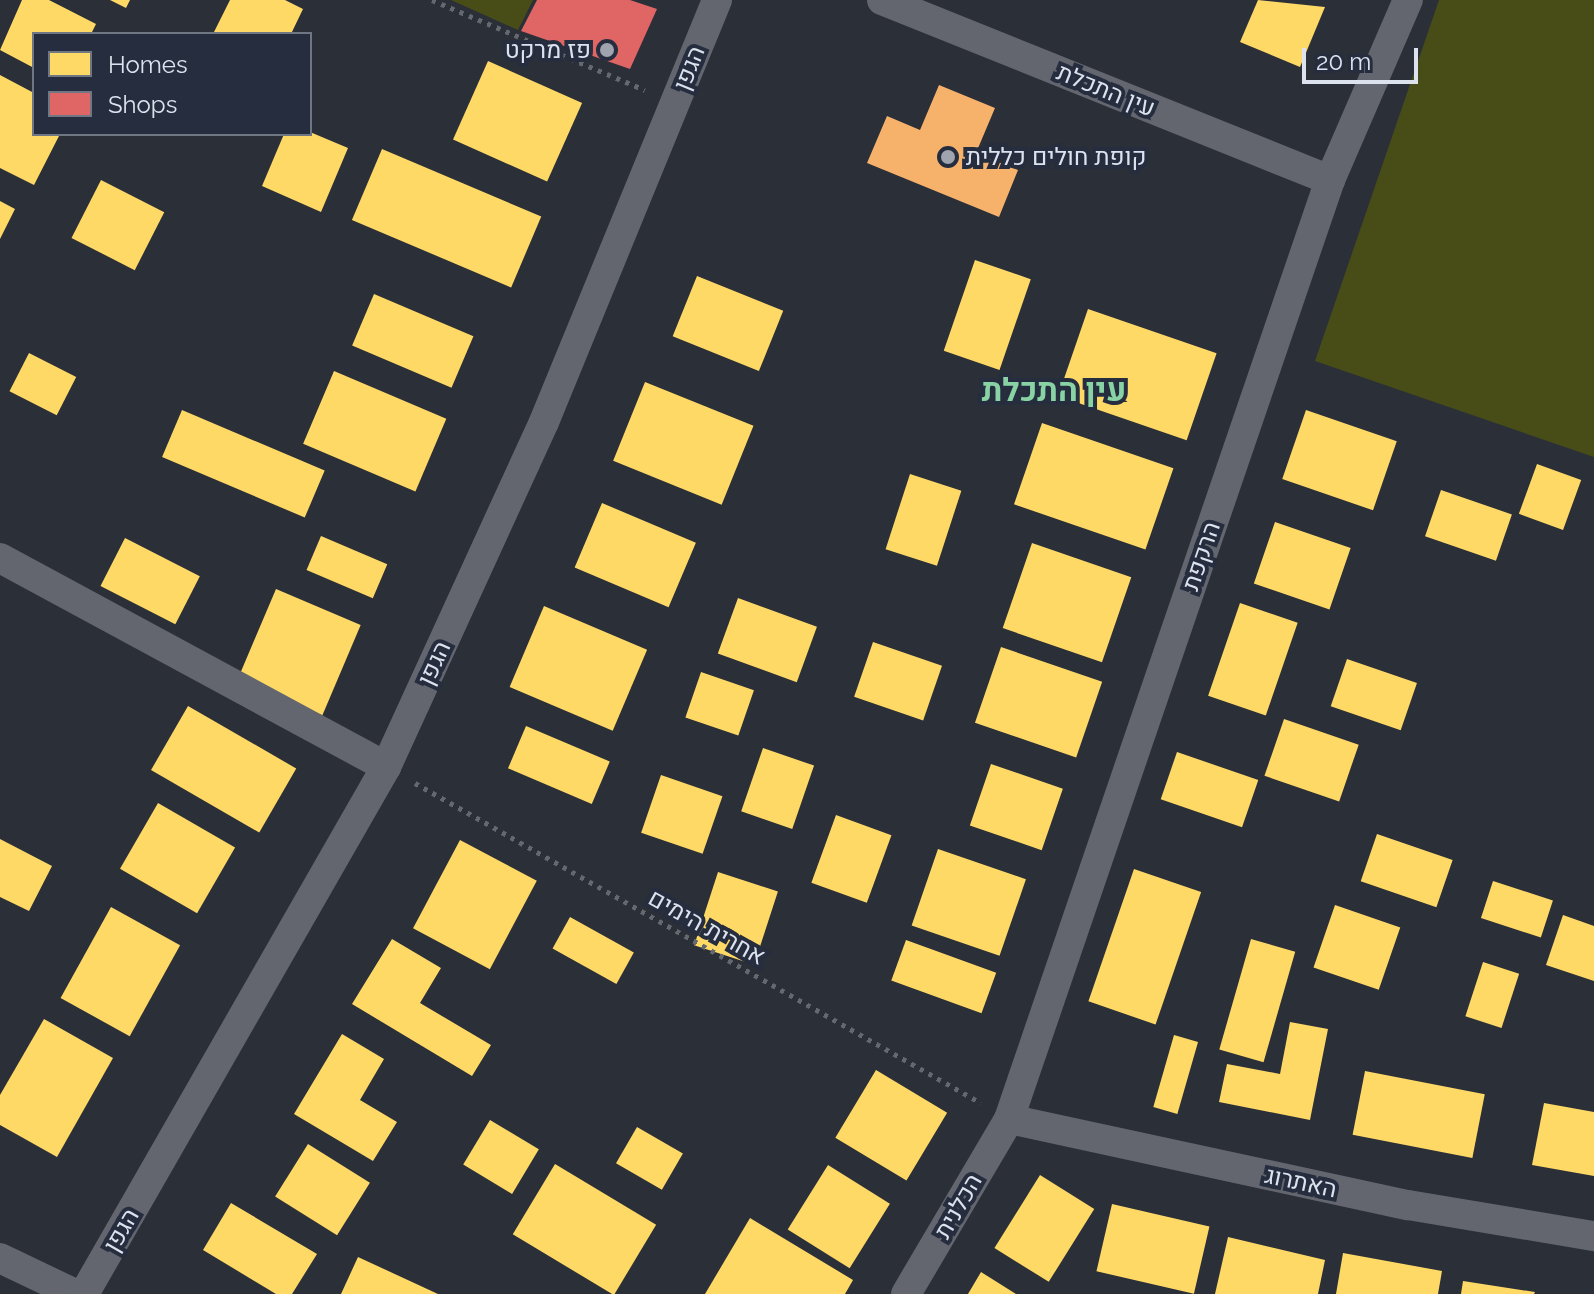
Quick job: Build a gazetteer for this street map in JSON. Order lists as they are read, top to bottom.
{
  "streets": {
    "street": [
      "הגפן",
      "עין התכלת",
      "הרקפת",
      "האתרוג",
      "הכלנית"
    ],
    "path": ["אחרית הימים"]
  },
  "crossings": [
    ["הגפן", "אחרית הימים"],
    ["עין התכלת", "הרקפת"],
    ["הרקפת", "אחרית הימים"],
    ["הרקפת", "האתרוג"],
    ["הרקפת", "הכלנית"],
    ["אחרית הימים", "האתרוג"],
    ["אחרית הימים", "הכלנית"],
    ["האתרוג", "הכלנית"]
  ],
  "districts": ["עין התכלת"],
  "places": ["פז מרקט", "קופת חולים כללית"],
  "legend": ["Homes", "Shops"],
  "scale_bar": "20 m"
}
